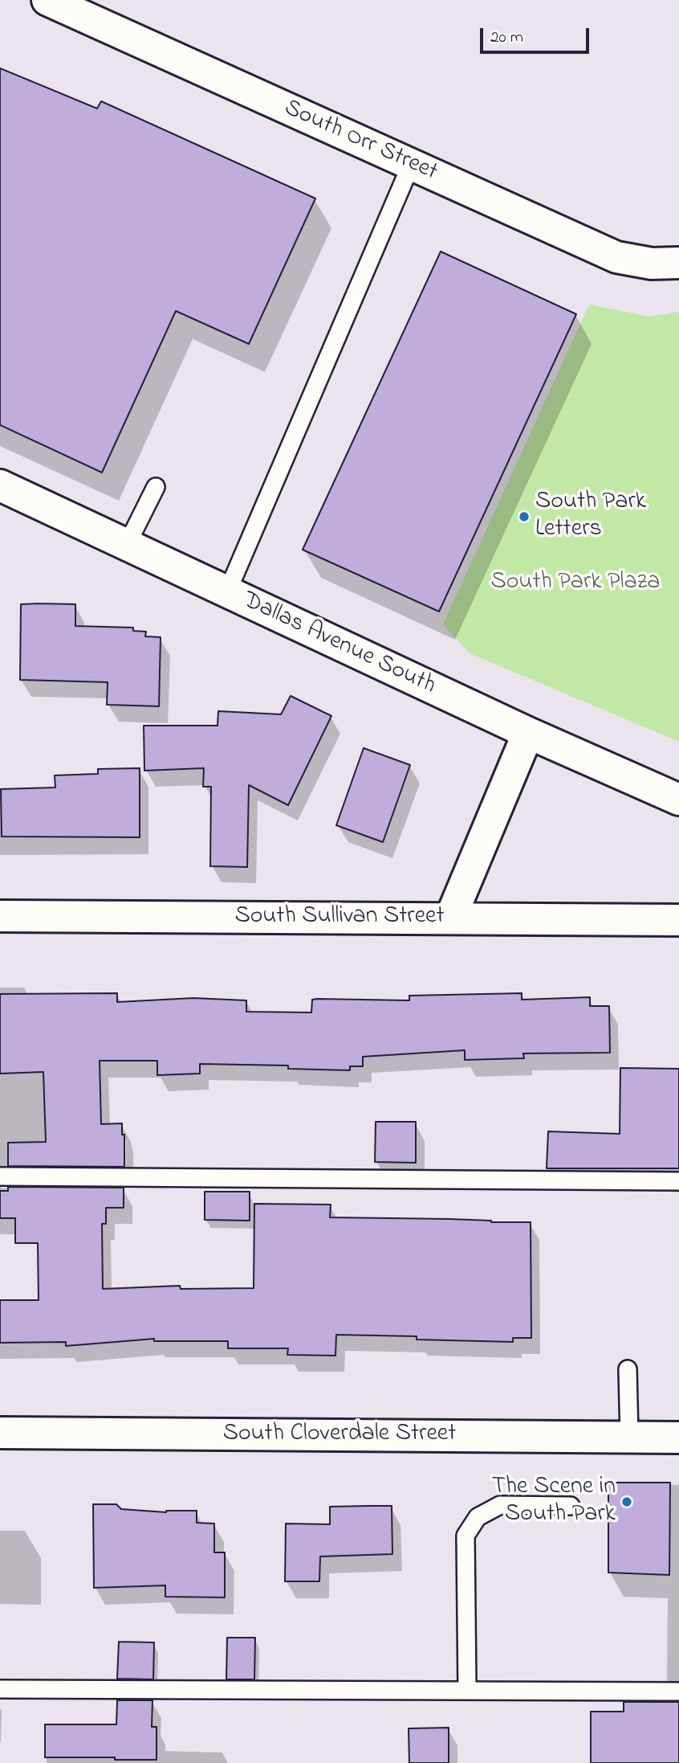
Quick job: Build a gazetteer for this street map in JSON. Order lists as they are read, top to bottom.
{
  "streets": {
    "street": [
      "South Orr Street",
      "Dallas Avenue South",
      "South Sullivan Street",
      "South Cloverdale Street"
    ]
  },
  "parks": ["South Park Plaza"],
  "places": ["South Park Letters", "The Scene in South Park"],
  "scale_bar": "20 m"
}
